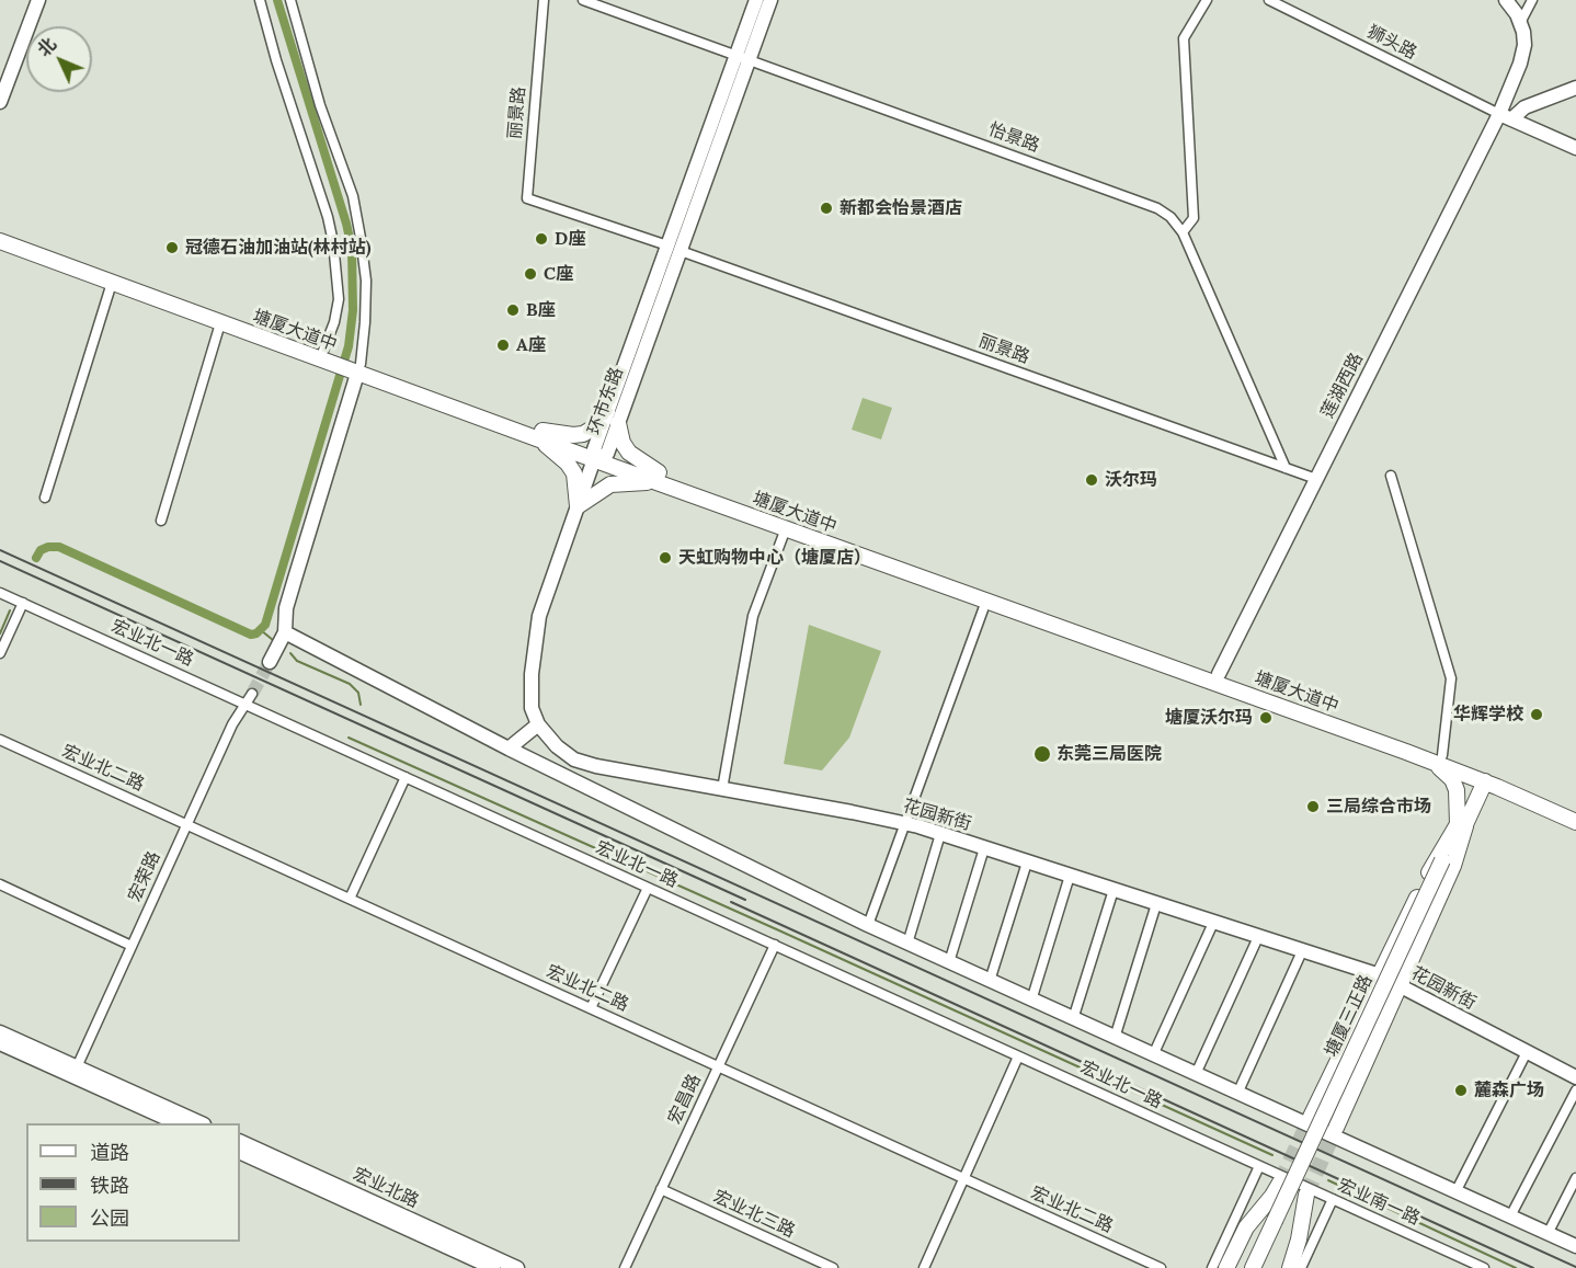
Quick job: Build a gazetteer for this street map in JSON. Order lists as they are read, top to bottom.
{
  "streets": {
    "main road": [
      "塘厦大道中",
      "莲湖西路",
      "环市东路",
      "花园新街",
      "塘厦三正路",
      "宏业北路"
    ],
    "street": [
      "狮头路",
      "丽景路",
      "怡景路",
      "宏业北一路",
      "宏业北二路",
      "宏荣路",
      "宏昌路",
      "宏业南一路",
      "宏业北三路"
    ]
  },
  "crossings": [
    ["狮头路", "莲湖西路"],
    ["丽景路", "怡景路"],
    ["丽景路", "莲湖西路"],
    ["丽景路", "环市东路"],
    ["怡景路", "环市东路"],
    ["塘厦大道中", "莲湖西路"],
    ["塘厦大道中", "环市东路"],
    ["塘厦大道中", "塘厦三正路"],
    ["宏业北一路", "宏荣路"],
    ["宏业北一路", "宏昌路"],
    ["宏业北一路", "宏业南一路"],
    ["宏业北二路", "宏荣路"],
    ["宏业北二路", "宏昌路"],
    ["宏昌路", "宏业北三路"]
  ],
  "places": [
    "新都会怡景酒店",
    "D座",
    "冠德石油加油站(林村站)",
    "C座",
    "B座",
    "A座",
    "沃尔玛",
    "天虹购物中心（塘厦店）",
    "华辉学校",
    "塘厦沃尔玛",
    "东莞三局医院",
    "三局综合市场",
    "麓森广场"
  ],
  "legend": ["道路", "铁路", "公园"],
  "north": "top left"
}
